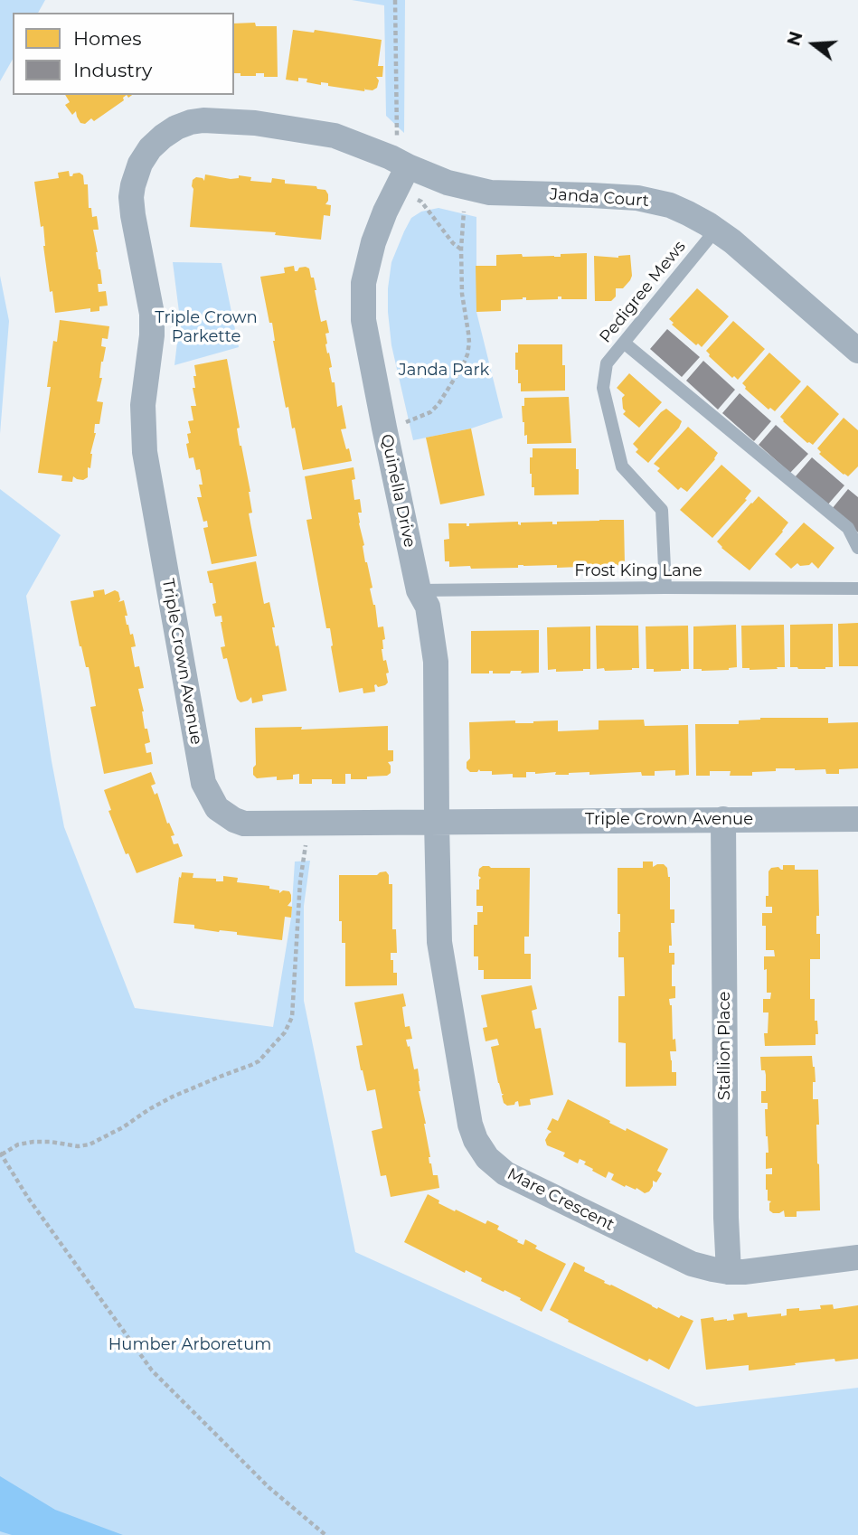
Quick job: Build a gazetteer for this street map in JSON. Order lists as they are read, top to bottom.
{
  "streets": {
    "street": [
      "Janda Court",
      "Quinella Drive",
      "Triple Crown Avenue",
      "Stallion Place",
      "Mare Crescent"
    ],
    "lane": ["Pedigree Mews", "Frost King Lane"]
  },
  "crossings": [
    ["Janda Court", "Pedigree Mews"],
    ["Janda Court", "Quinella Drive"],
    ["Janda Court", "Triple Crown Avenue"],
    ["Pedigree Mews", "Frost King Lane"],
    ["Quinella Drive", "Frost King Lane"],
    ["Quinella Drive", "Triple Crown Avenue"],
    ["Quinella Drive", "Mare Crescent"],
    ["Triple Crown Avenue", "Stallion Place"],
    ["Triple Crown Avenue", "Mare Crescent"],
    ["Stallion Place", "Mare Crescent"]
  ],
  "parks": ["Triple Crown Parkette", "Janda Park", "Humber Arboretum"],
  "legend": ["Homes", "Industry"],
  "north": "left"
}
